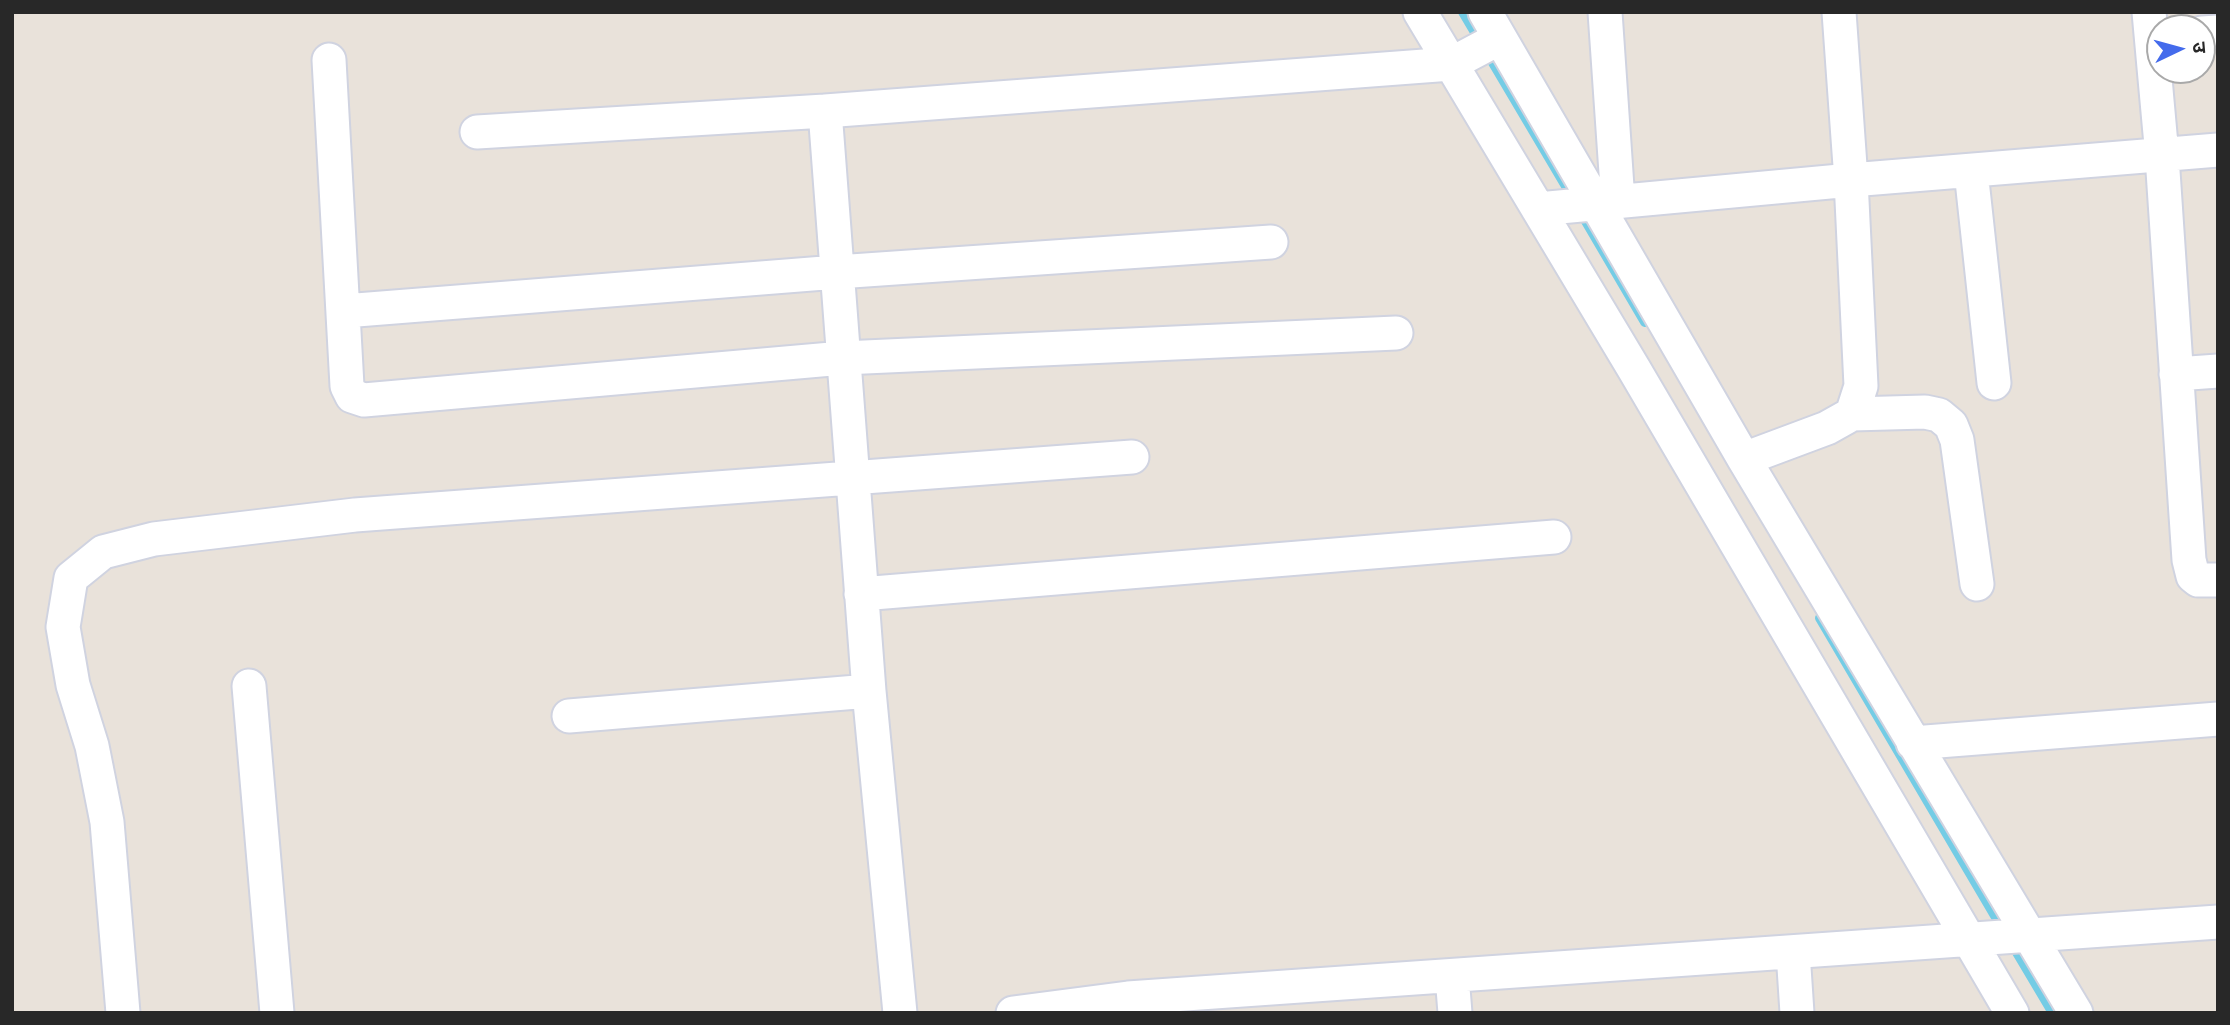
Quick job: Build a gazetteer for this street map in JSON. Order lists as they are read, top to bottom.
{
  "north": "right"
}
